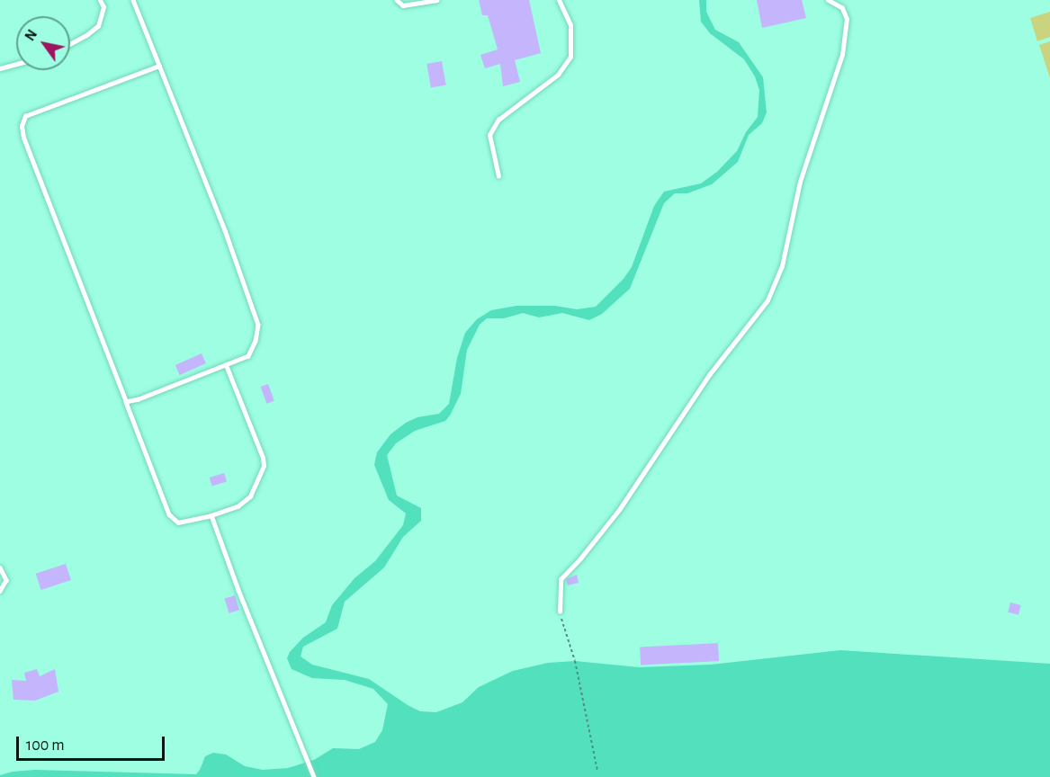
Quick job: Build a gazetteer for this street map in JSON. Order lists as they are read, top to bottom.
{
  "scale_bar": "100 m",
  "north": "top left"
}
